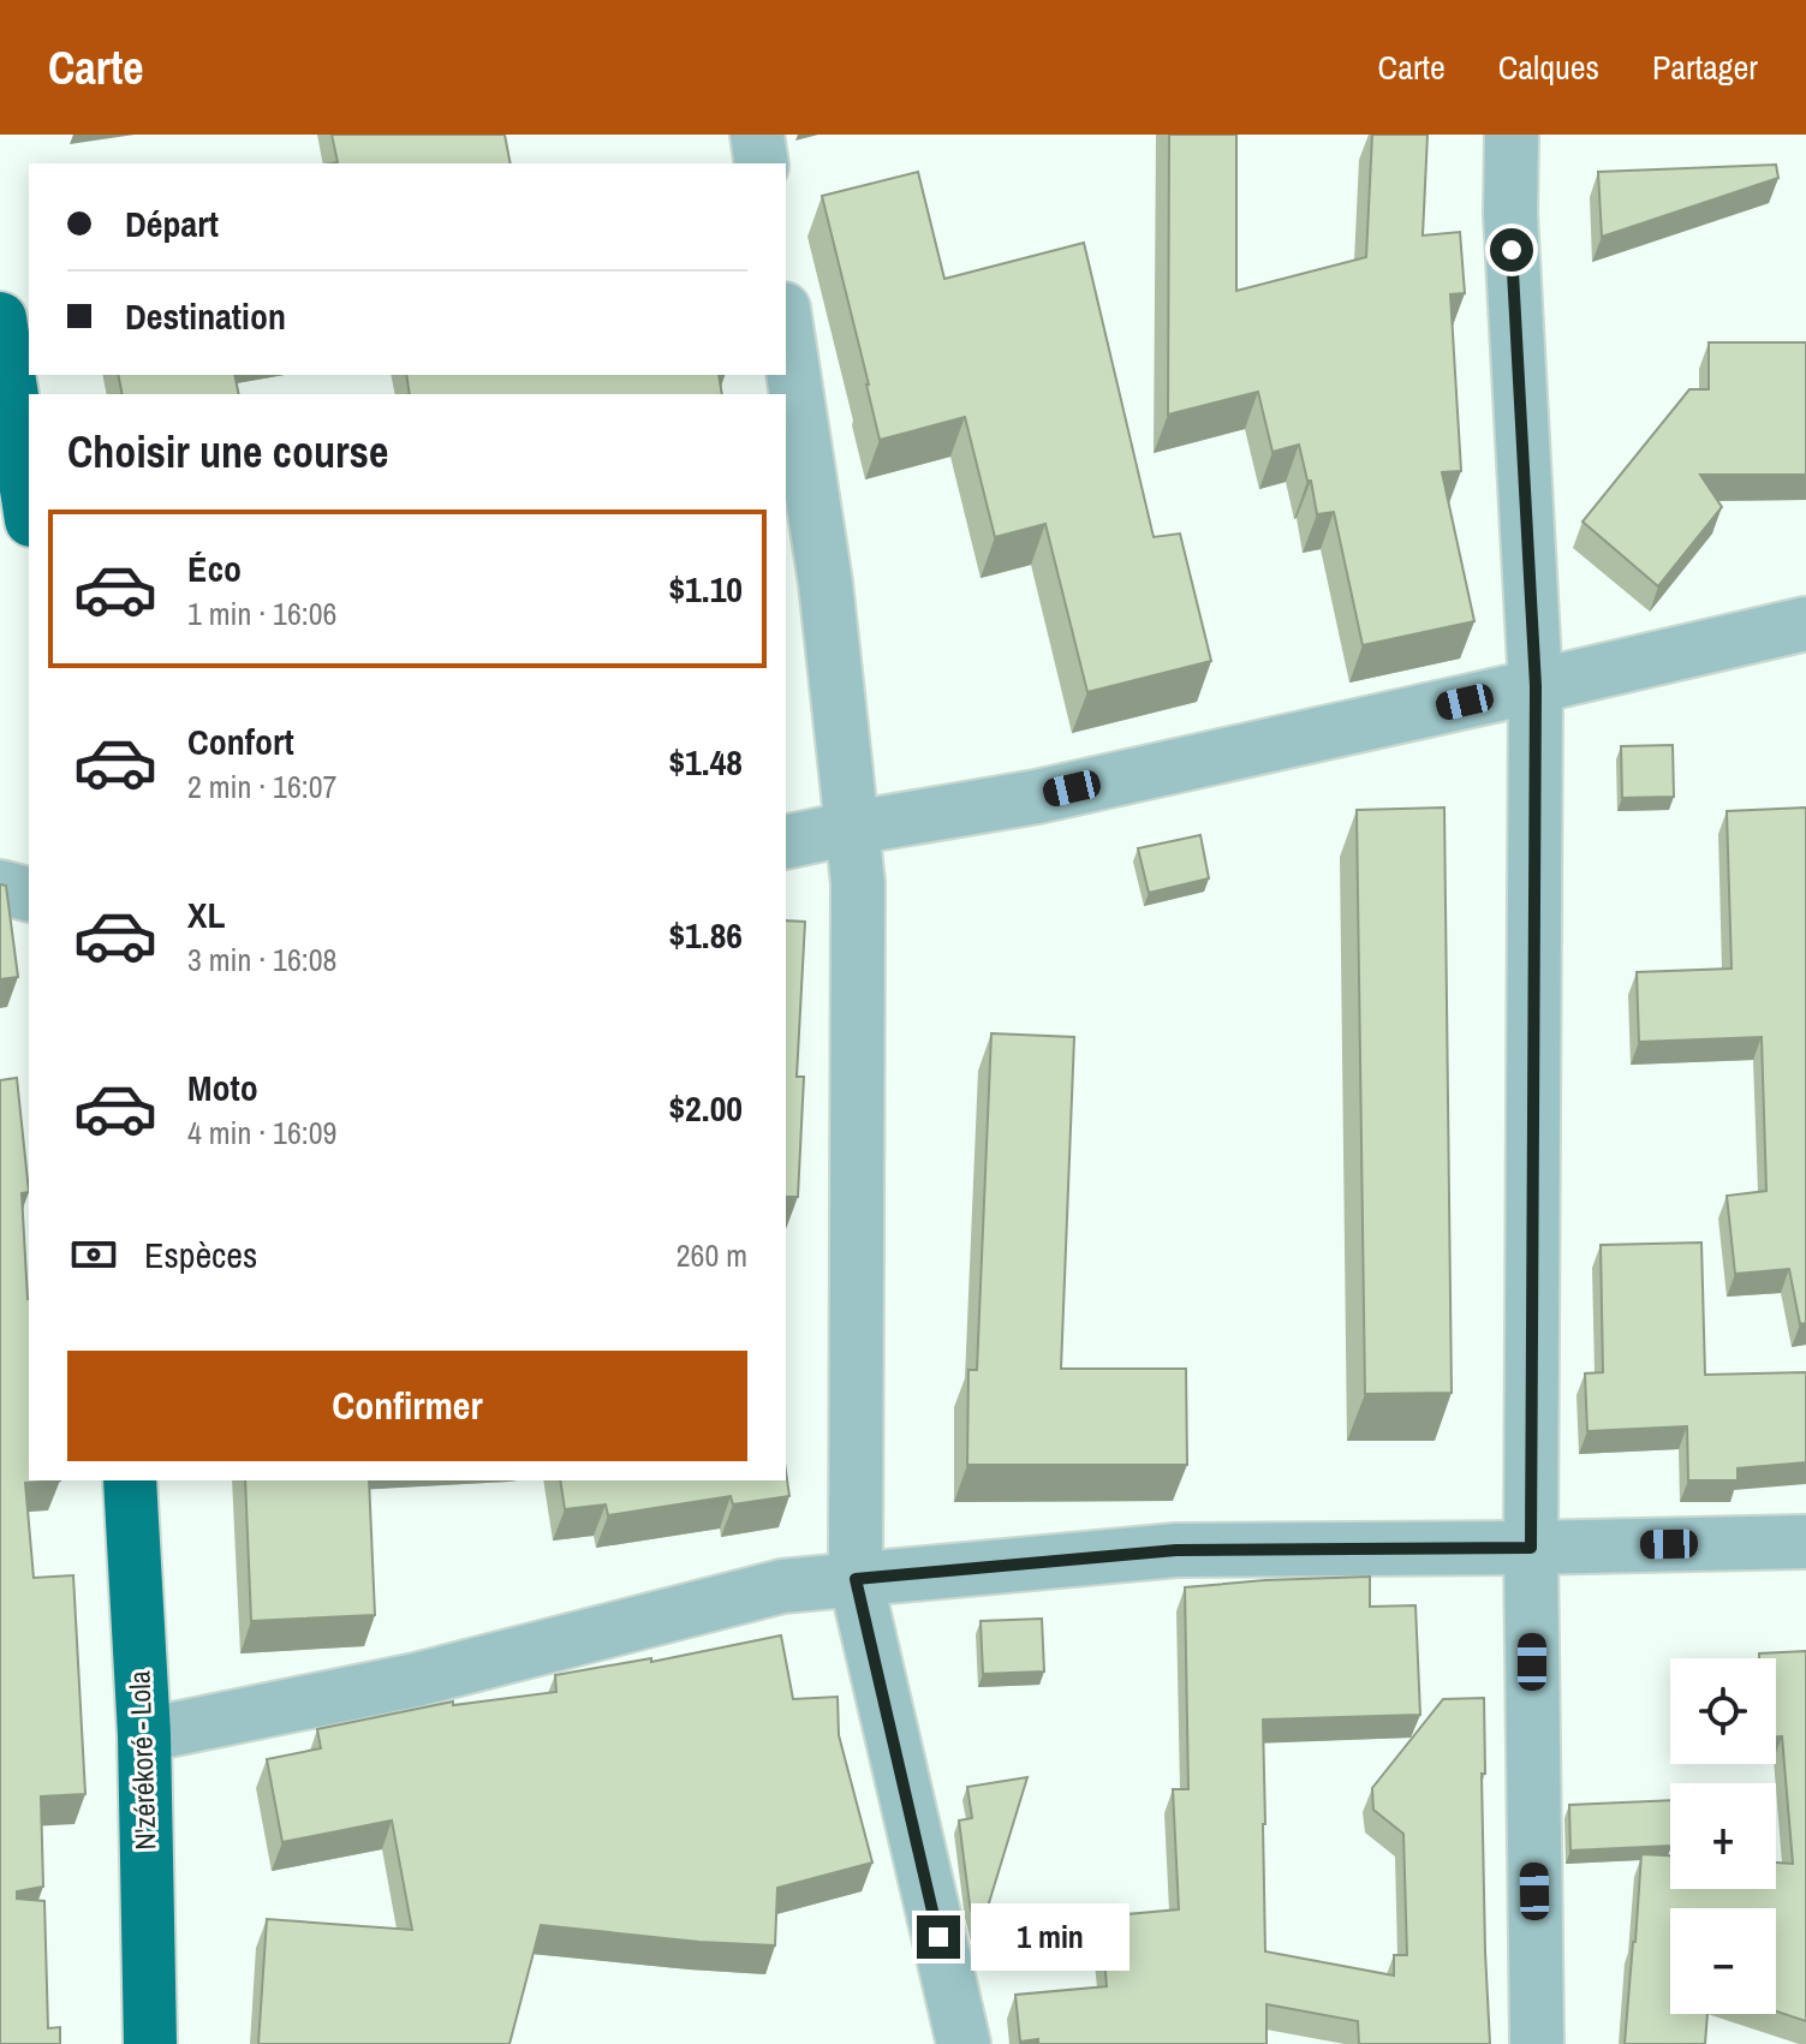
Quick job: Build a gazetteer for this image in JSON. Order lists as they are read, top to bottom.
{
  "streets": {
    "highway": ["N'zérékoré - Lola"]
  },
  "page": {
    "header": "Carte",
    "nav": ["Carte", "Calques", "Partager"],
    "banner": ["Départ", "Destination"],
    "heading": "Choisir une course",
    "list": [
      {
        "name": "Éco",
        "note": "1 min · 16:06",
        "value": "$1.10"
      },
      {
        "name": "Confort",
        "note": "2 min · 16:07",
        "value": "$1.48"
      },
      {
        "name": "XL",
        "note": "3 min · 16:08",
        "value": "$1.86"
      },
      {
        "name": "Moto",
        "note": "4 min · 16:09",
        "value": "$2.00"
      }
    ],
    "pay": ["Espèces", "260 m"],
    "buttons": "Confirmer",
    "map_buttons": ["+", "−"],
    "bubble": "1 min"
  }
}
